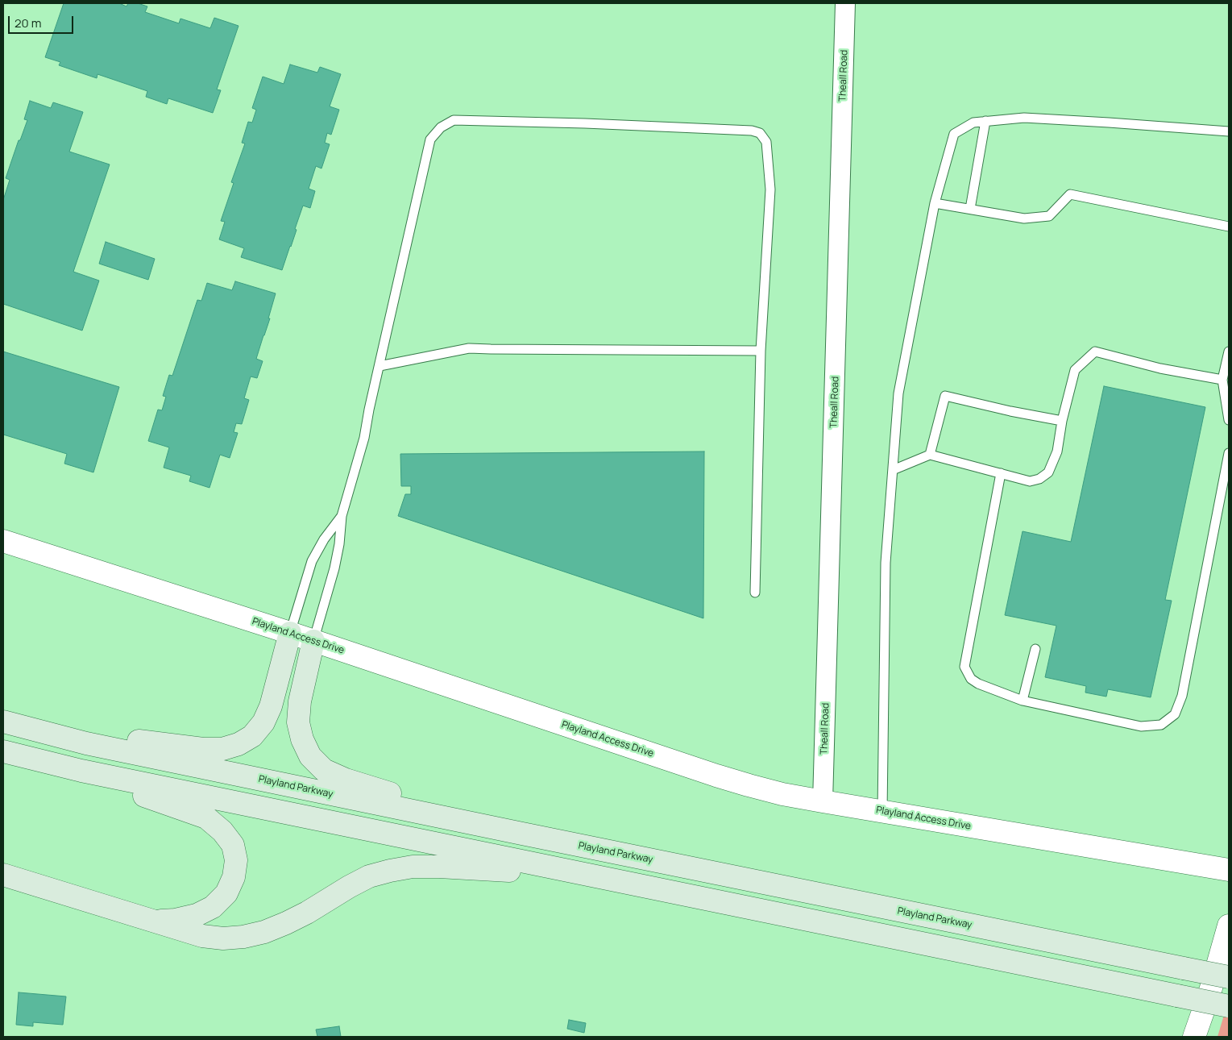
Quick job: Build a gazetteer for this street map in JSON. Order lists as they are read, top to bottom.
{
  "streets": {
    "main road": ["Playland Parkway"],
    "street": ["Theall Road", "Playland Access Drive"]
  },
  "crossings": [
    ["Theall Road", "Playland Access Drive"]
  ],
  "scale_bar": "20 m"
}
